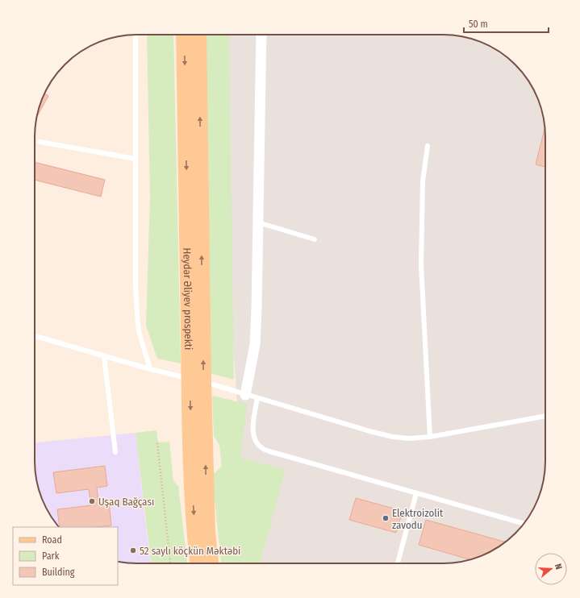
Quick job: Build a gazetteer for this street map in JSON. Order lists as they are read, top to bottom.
{
  "streets": {
    "main road": ["Heydər Əliyev prospekti"]
  },
  "places": ["Uşaq Bağçası", "Elektroizolit zavodu", "52 saylı köçkün Məktəbi"],
  "legend": ["Road", "Park", "Building"],
  "scale_bar": "50 m",
  "north": "right"
}
